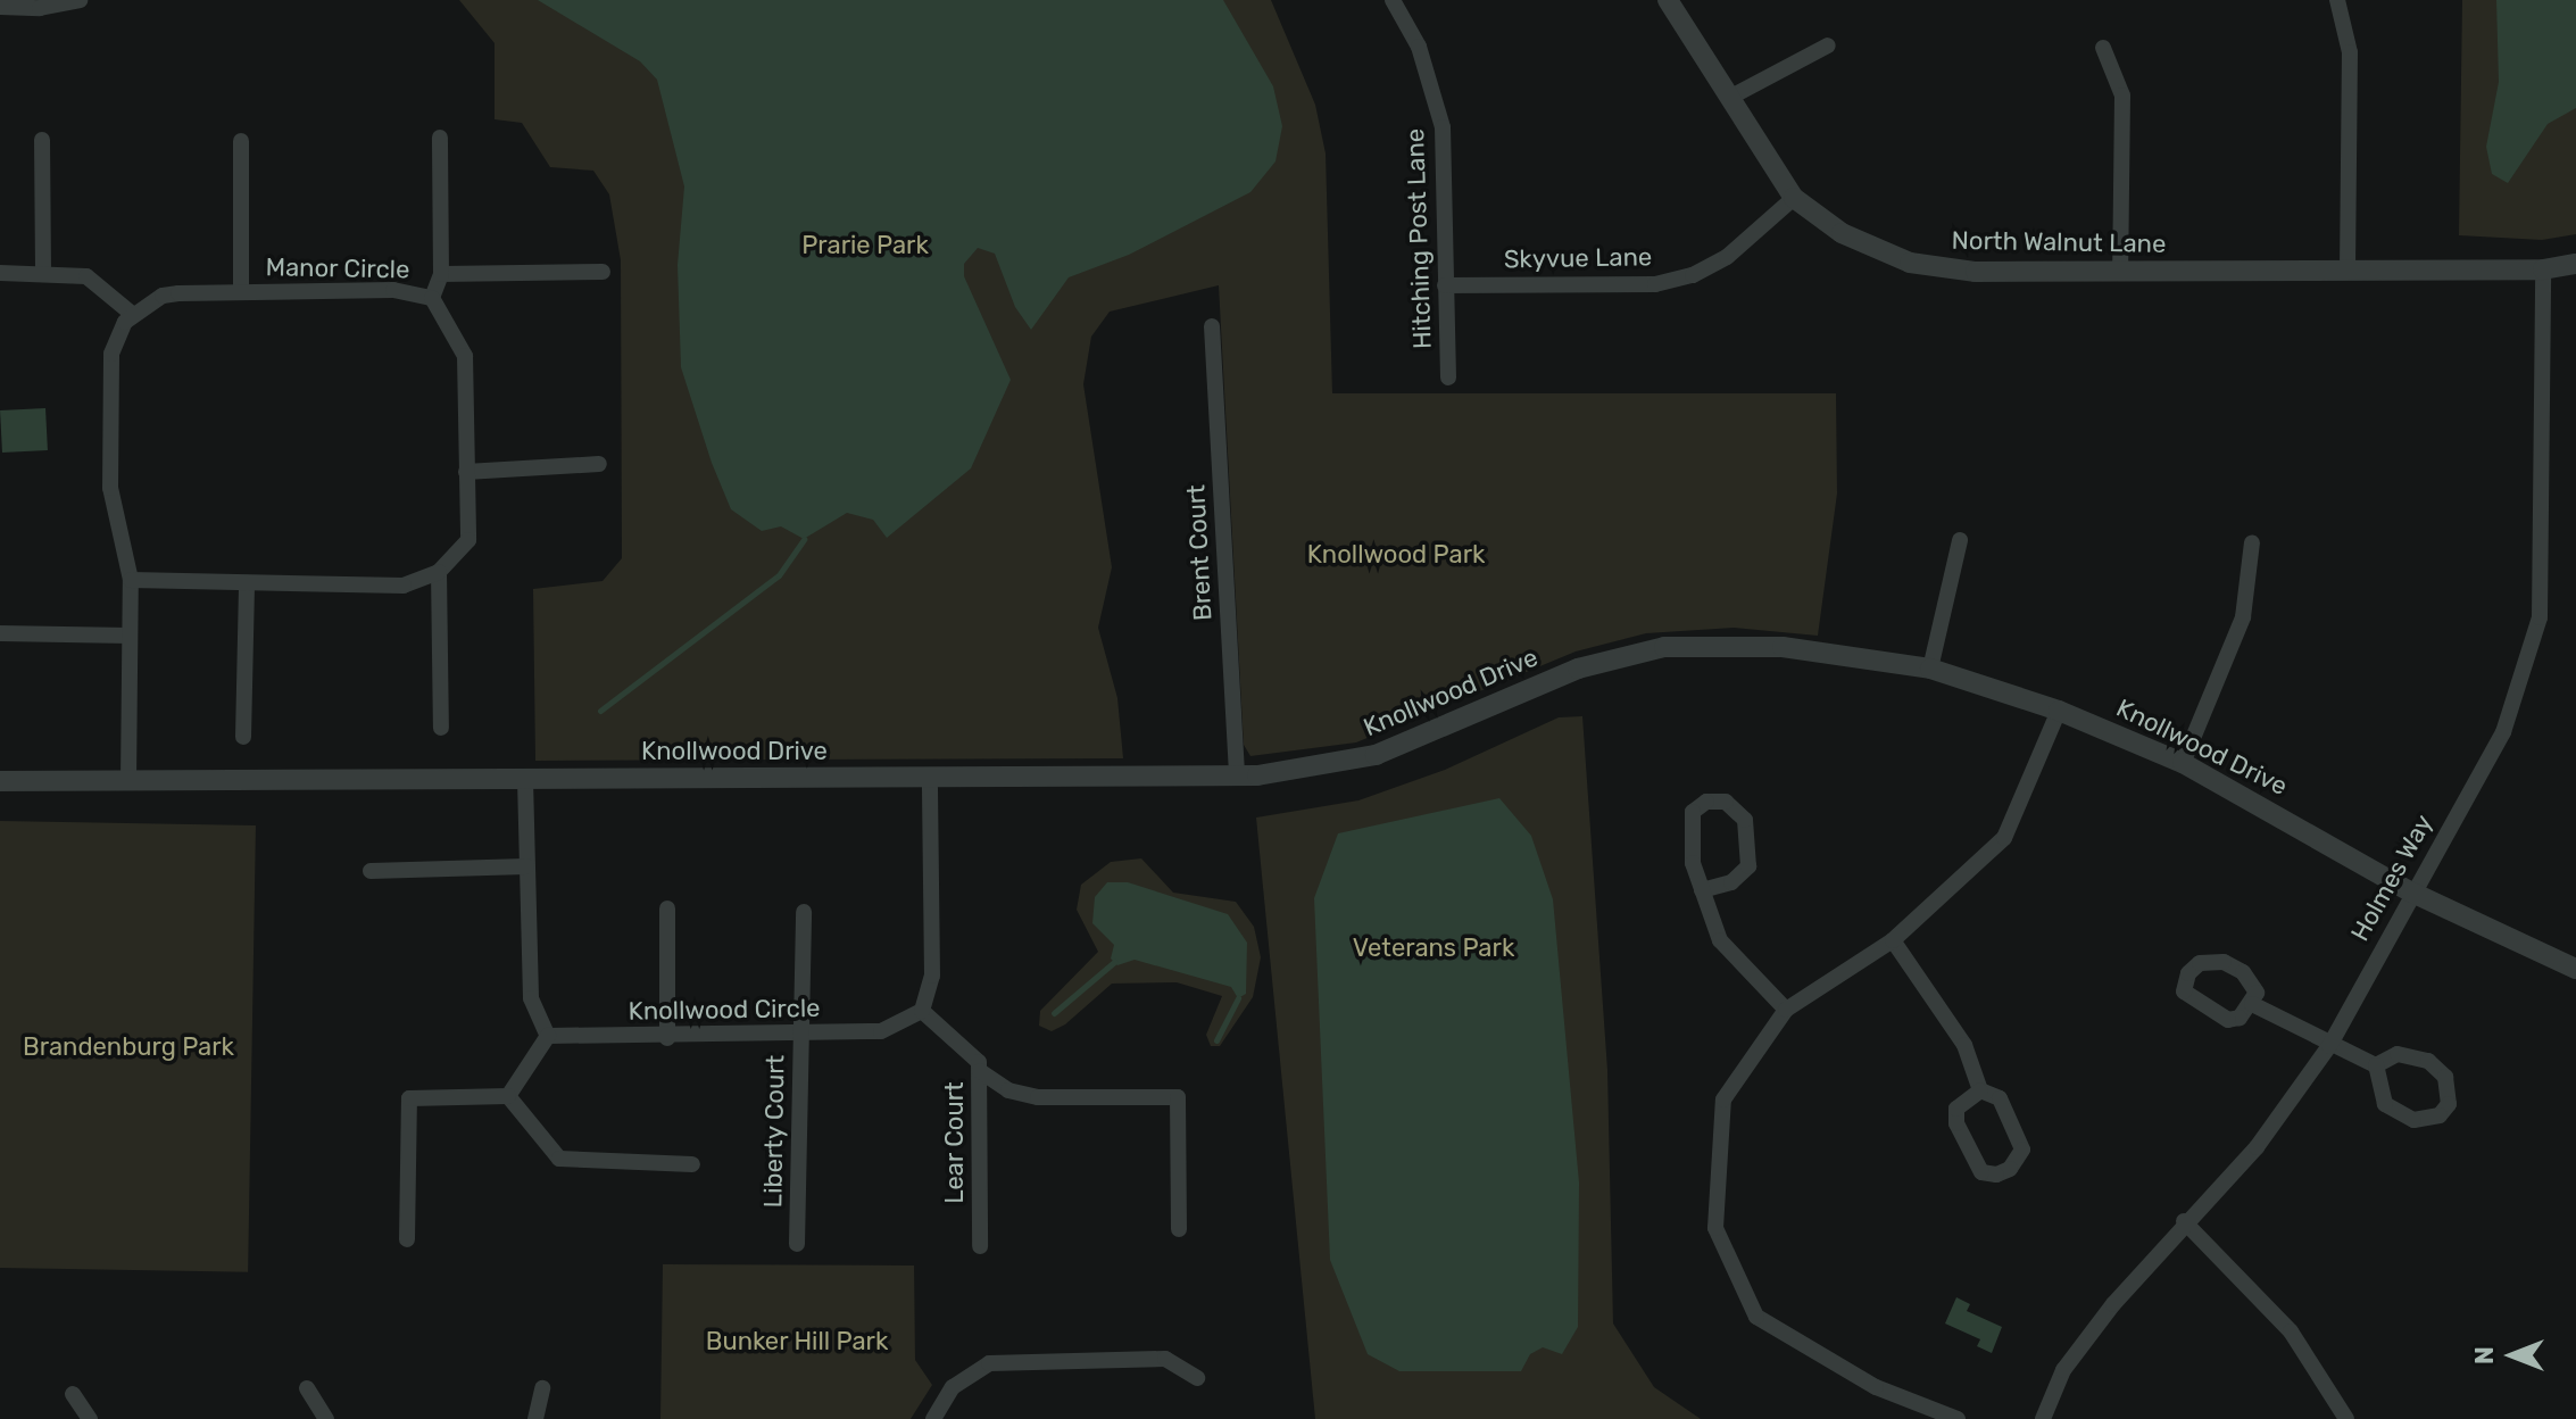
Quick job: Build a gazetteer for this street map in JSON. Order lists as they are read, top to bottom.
{
  "streets": {
    "street": [
      "Hitching Post Lane",
      "North Walnut Lane",
      "Skyvue Lane",
      "Manor Circle",
      "Brent Court",
      "Knollwood Drive",
      "Holmes Way",
      "Knollwood Circle",
      "Liberty Court",
      "Lear Court"
    ]
  },
  "crossings": [
    ["Hitching Post Lane", "Skyvue Lane"],
    ["North Walnut Lane", "Skyvue Lane"],
    ["North Walnut Lane", "Holmes Way"],
    ["Brent Court", "Knollwood Drive"],
    ["Knollwood Drive", "Holmes Way"],
    ["Knollwood Circle", "Liberty Court"],
    ["Knollwood Circle", "Lear Court"]
  ],
  "parks": [
    "Prarie Park",
    "Knollwood Park",
    "Veterans Park",
    "Brandenburg Park",
    "Bunker Hill Park"
  ],
  "north": "left"
}
